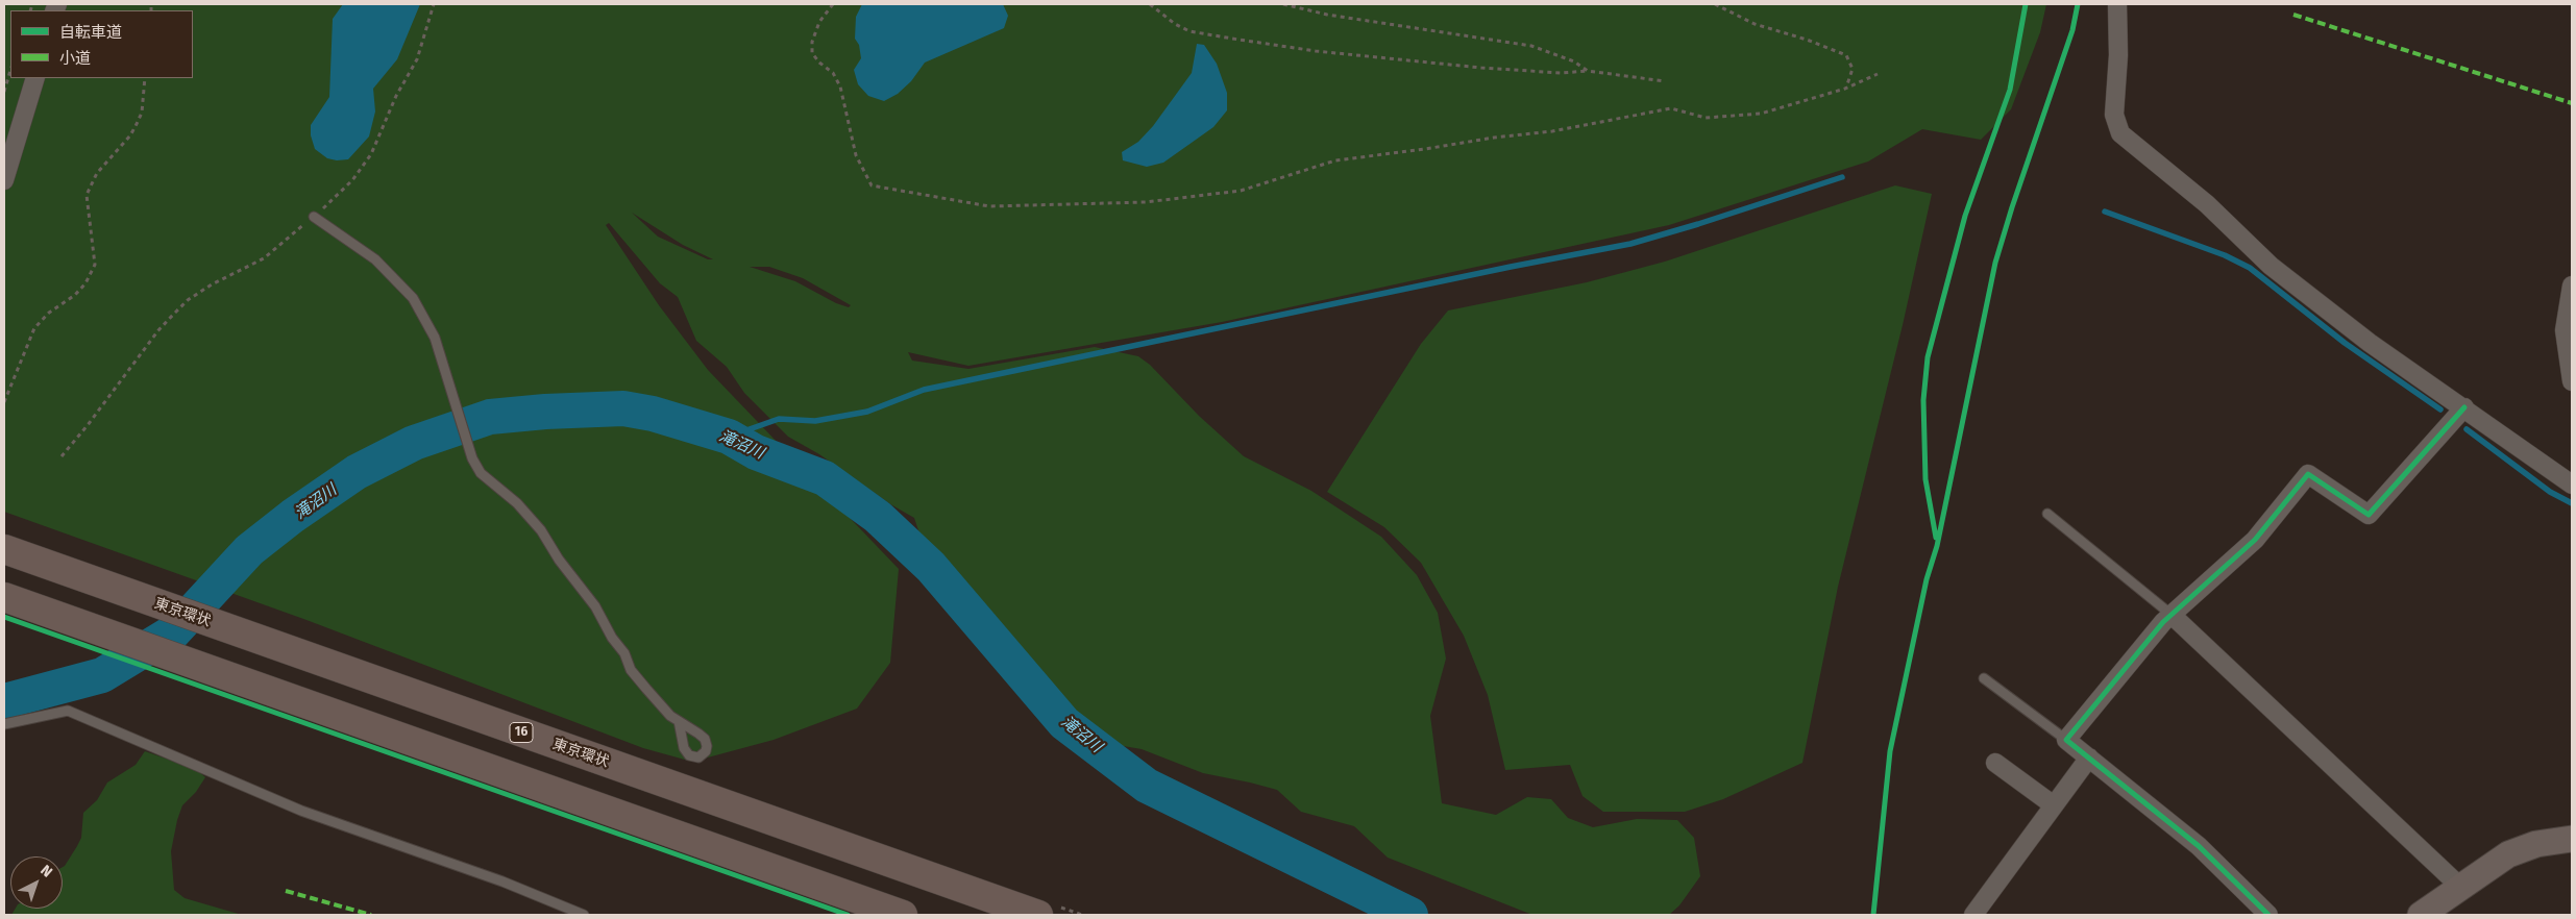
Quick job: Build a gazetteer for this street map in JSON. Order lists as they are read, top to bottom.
{
  "streets": {
    "highway": ["東京環状", "16"]
  },
  "water": ["滝沼川"],
  "legend": ["自転車道", "小道"],
  "north": "top right"
}
